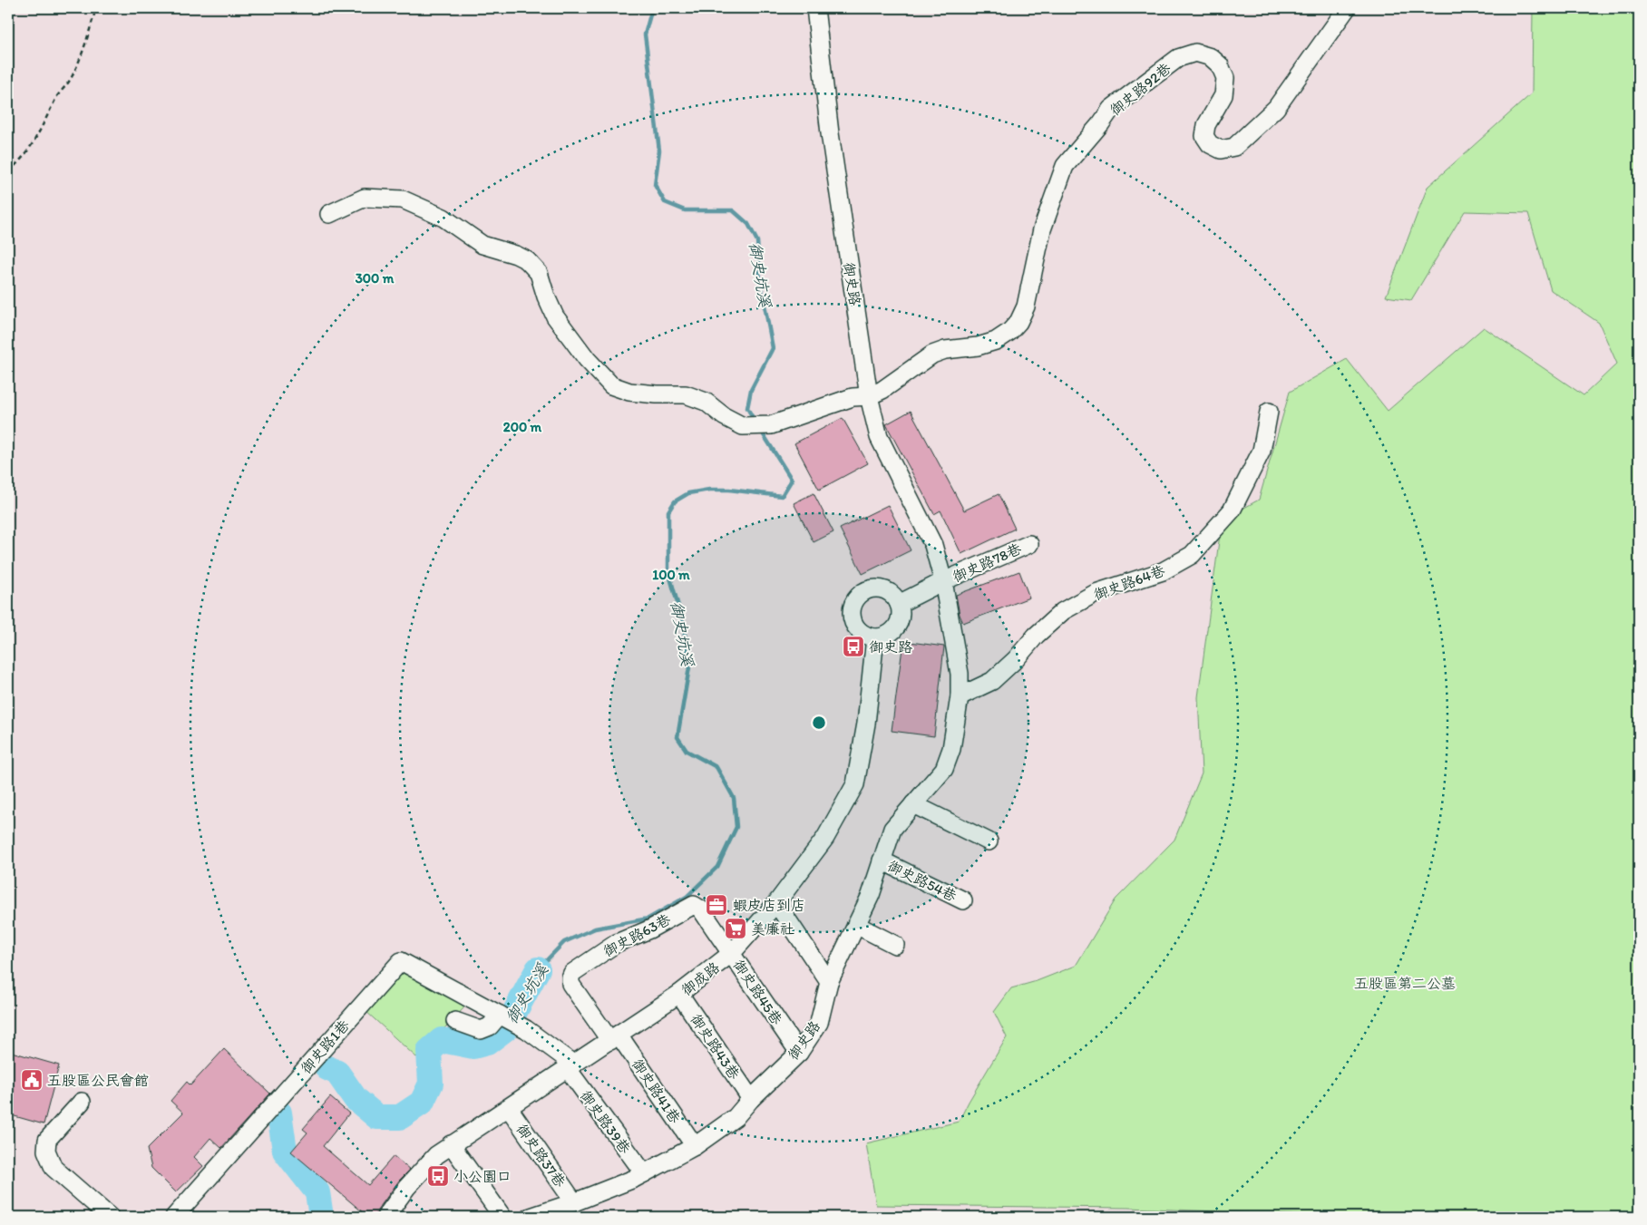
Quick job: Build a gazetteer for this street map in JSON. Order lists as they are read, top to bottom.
{
  "streets": {
    "street": [
      "御史路92巷",
      "御史路",
      "御史路78巷",
      "御史路64巷",
      "御史路54巷",
      "御史路63巷",
      "御成路",
      "御史路45巷",
      "御史路1巷",
      "御史路43巷",
      "御史路41巷",
      "御史路39巷",
      "御史路37巷"
    ]
  },
  "crossings": [
    ["御史路92巷", "御史路"],
    ["御史路", "御史路78巷"],
    ["御史路", "御史路64巷"],
    ["御史路", "御史路54巷"],
    ["御史路", "御史路45巷"],
    ["御史路", "御史路43巷"],
    ["御史路", "御史路41巷"],
    ["御史路", "御史路39巷"],
    ["御史路", "御史路37巷"],
    ["御史路63巷", "御成路"],
    ["御史路63巷", "御史路45巷"],
    ["御史路63巷", "御史路41巷"],
    ["御成路", "御史路45巷"],
    ["御成路", "御史路43巷"],
    ["御成路", "御史路41巷"],
    ["御成路", "御史路39巷"],
    ["御成路", "御史路37巷"],
    ["御史路1巷", "御史路39巷"]
  ],
  "water": ["御史坑溪"],
  "parks": ["五股區第二公墓"],
  "places": {
    "bus stop": ["御史路", "小公園口"],
    "office": ["蝦皮店到店"],
    "supermarket": ["美廉社"],
    "public building": ["五股區公民會館"]
  },
  "rings": ["300 m", "200 m", "100 m"]
}
